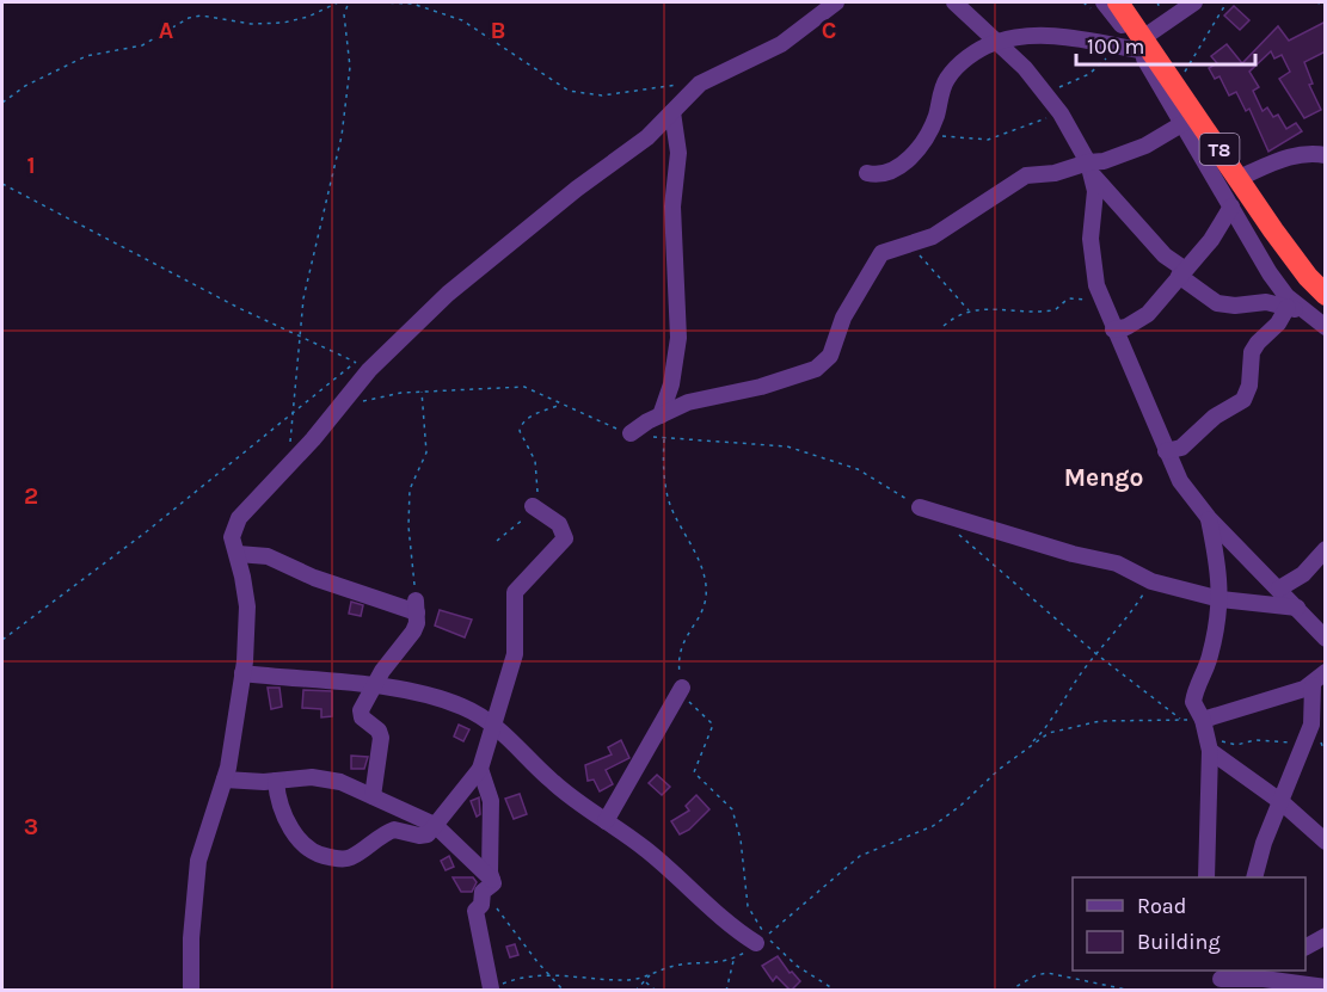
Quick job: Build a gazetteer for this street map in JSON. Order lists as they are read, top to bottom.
{
  "streets": {
    "highway": ["T8"]
  },
  "districts": ["Mengo"],
  "legend": ["Road", "Building"],
  "scale_bar": "100 m",
  "grid": {
    "columns": ["A", "B", "C"],
    "rows": ["1", "2", "3"]
  }
}
